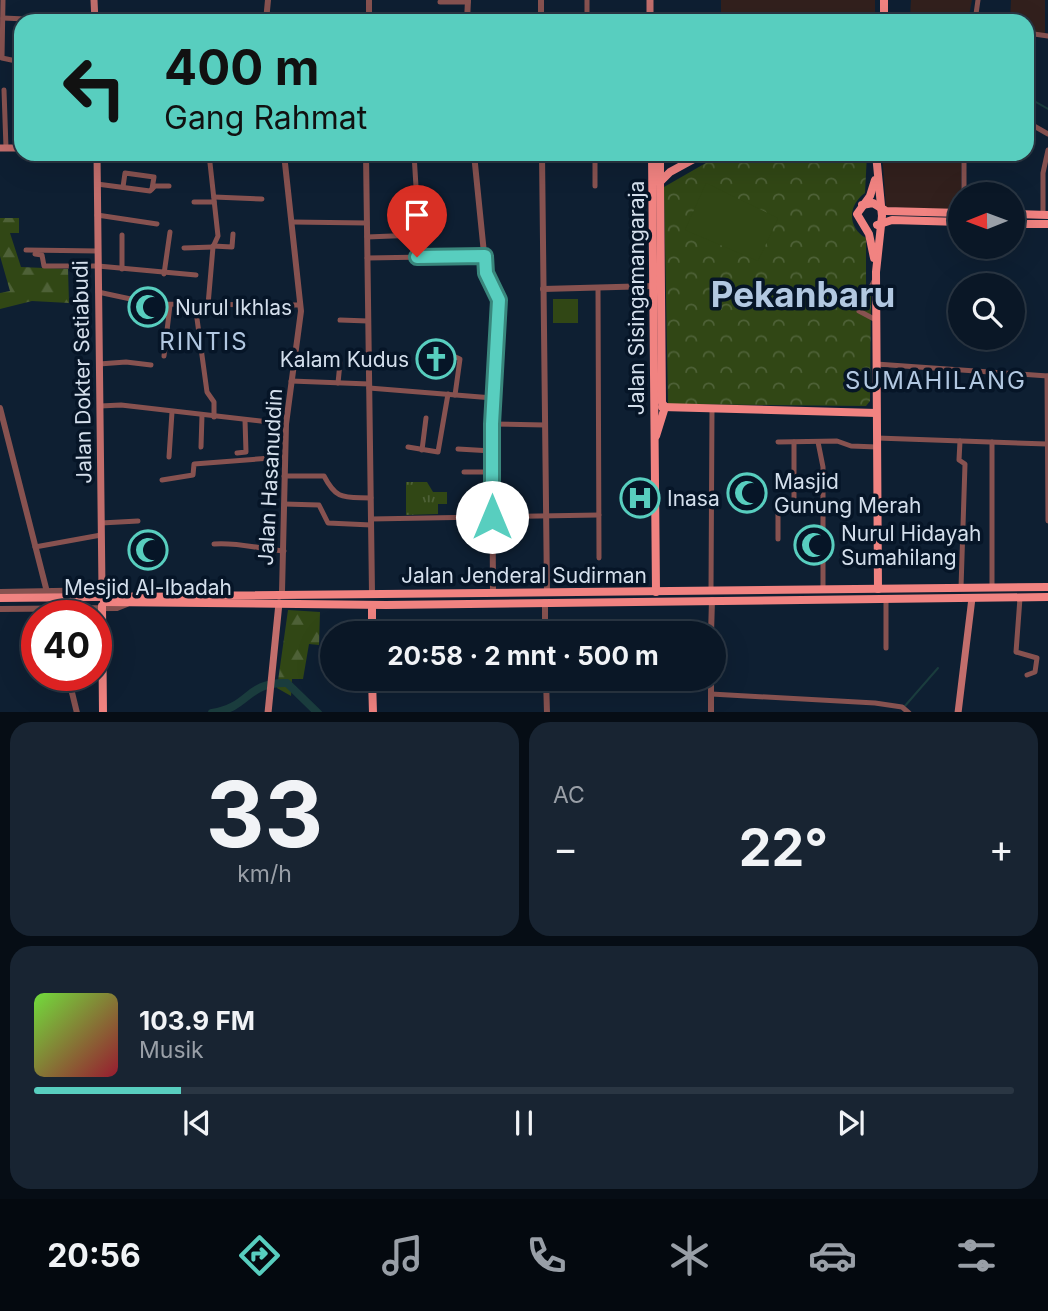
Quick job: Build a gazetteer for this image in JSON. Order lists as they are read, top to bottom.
{
  "streets": {
    "main road": ["Jalan Sisingamangaraja", "Jalan Dokter Setiabudi", "Jalan Jenderal Sudirman"],
    "street": ["Jalan Hasanuddin"]
  },
  "crossings": [
    ["Jalan Sisingamangaraja", "Jalan Jenderal Sudirman"],
    ["Jalan Hasanuddin", "Jalan Jenderal Sudirman"]
  ],
  "districts": ["Pekanbaru", "RINTIS", "SUMAHILANG"],
  "places": {
    "mosque": [
      "Nurul Ikhlas",
      "Masjid Gunung Merah",
      "Nurul Hidayah Sumahilang",
      "Mesjid Al-Ibadah"
    ],
    "church": ["Kalam Kudus"],
    "hospital": ["Inasa"]
  },
  "north": "left",
  "page": {
    "turn": ["400 m", "Gang Rahmat"],
    "limit": "40",
    "trip": "20:58 · 2 mnt · 500 m",
    "tile": [
      ["33", "km/h"],
      "AC"
    ],
    "heat": ["−", "22°", "+"],
    "song": ["103.9 FM", "Musik"],
    "tabs": "20:56"
  }
}
